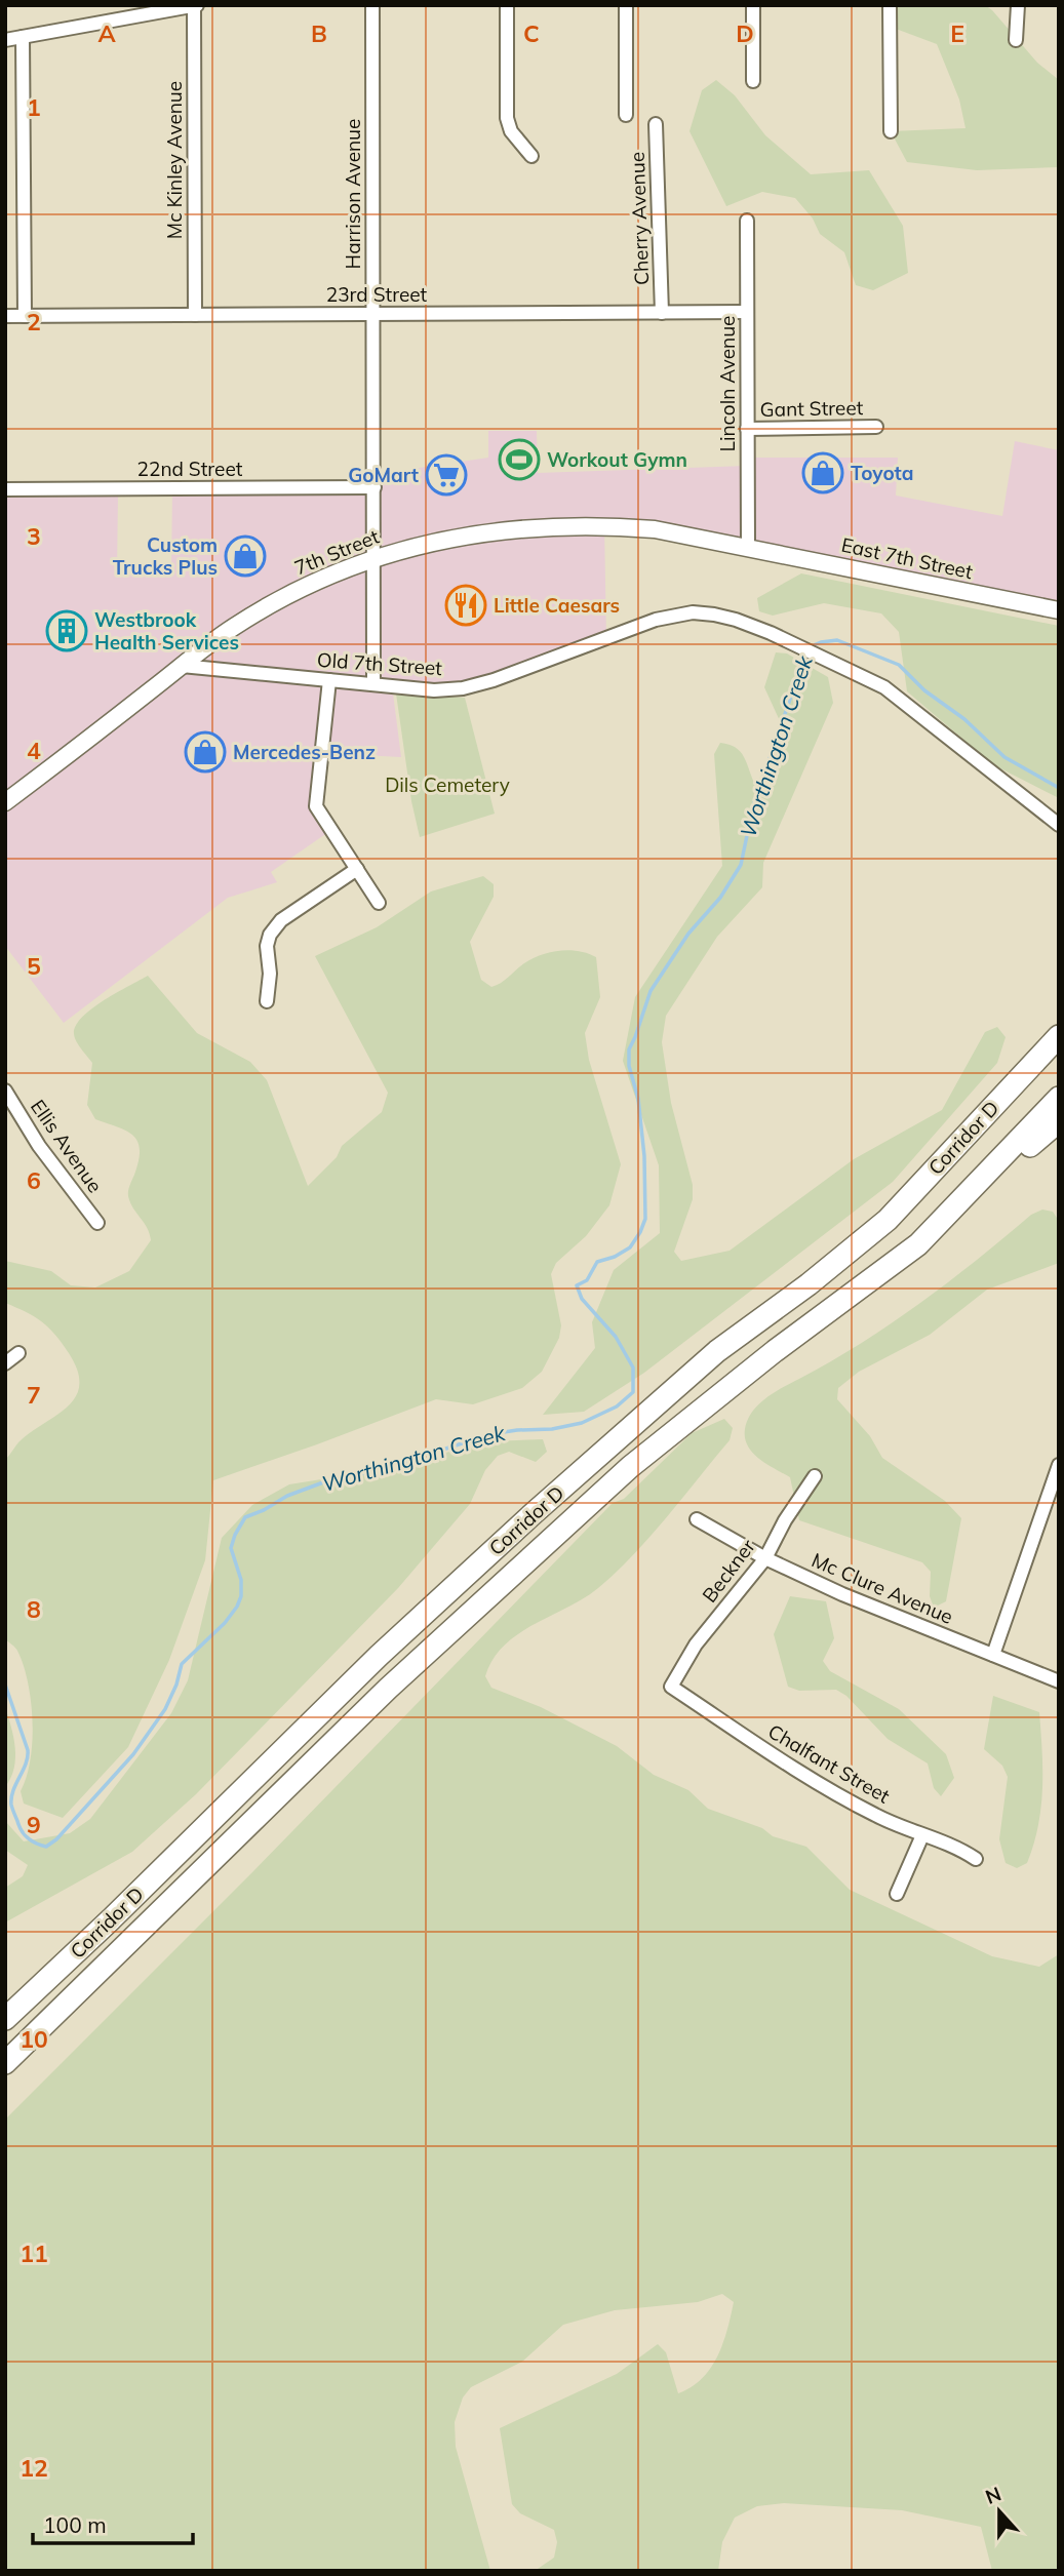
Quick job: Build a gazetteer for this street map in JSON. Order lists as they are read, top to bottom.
{
  "streets": {
    "highway": ["Corridor D"],
    "main road": ["7th Street", "East 7th Street"],
    "street": [
      "Mc Kinley Avenue",
      "Harrison Avenue",
      "Cherry Avenue",
      "23rd Street",
      "Lincoln Avenue",
      "Gant Street",
      "22nd Street",
      "Old 7th Street",
      "Ellis Avenue",
      "Beckner",
      "Mc Clure Avenue",
      "Chalfant Street"
    ]
  },
  "crossings": [
    ["Mc Kinley Avenue", "23rd Street"],
    ["Harrison Avenue", "23rd Street"],
    ["Harrison Avenue", "22nd Street"],
    ["Harrison Avenue", "7th Street"],
    ["Harrison Avenue", "Old 7th Street"],
    ["Cherry Avenue", "23rd Street"],
    ["23rd Street", "Lincoln Avenue"],
    ["Lincoln Avenue", "Gant Street"],
    ["Lincoln Avenue", "7th Street"],
    ["Lincoln Avenue", "East 7th Street"],
    ["7th Street", "East 7th Street"],
    ["7th Street", "Old 7th Street"],
    ["Beckner", "Mc Clure Avenue"],
    ["Beckner", "Chalfant Street"]
  ],
  "water": ["Worthington Creek"],
  "parks": ["Dils Cemetery"],
  "places": {
    "sports": ["Workout Gymn"],
    "shop": ["Toyota", "Custom Trucks Plus", "Mercedes-Benz"],
    "supermarket": ["GoMart"],
    "restaurant": ["Little Caesars"],
    "building": ["Westbrook Health Services"]
  },
  "scale_bar": "100 m",
  "north": "top",
  "grid": {
    "columns": [
      "A",
      "B",
      "C",
      "D",
      "E"
    ],
    "rows": [
      "1",
      "2",
      "3",
      "4",
      "5",
      "6",
      "7",
      "8",
      "9",
      "10",
      "11",
      "12"
    ]
  }
}
